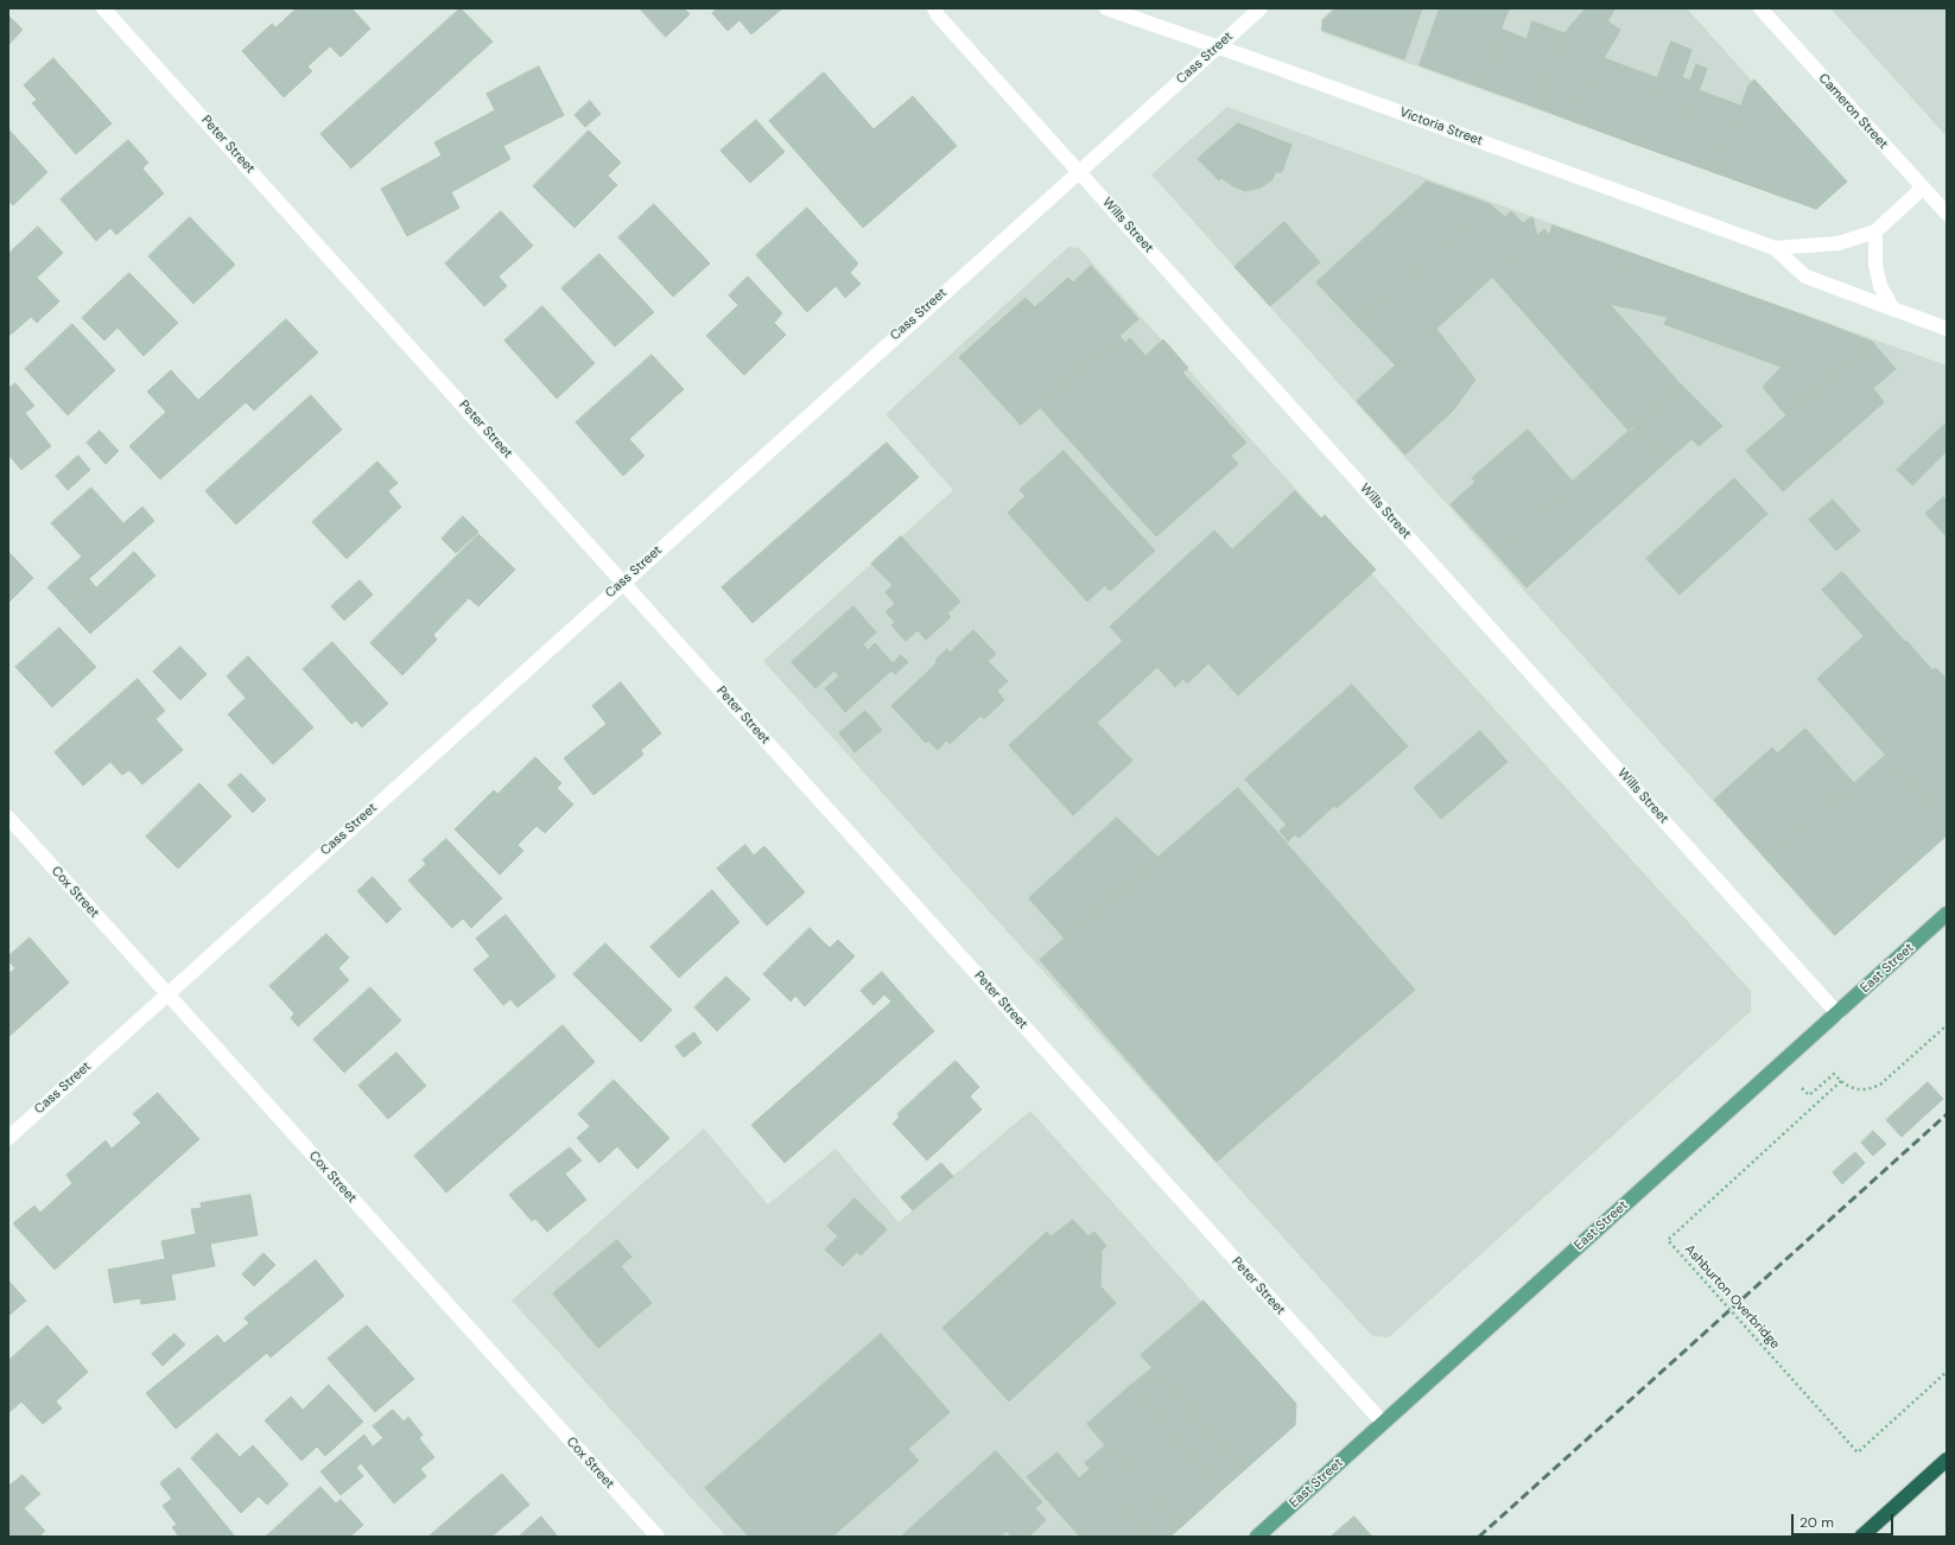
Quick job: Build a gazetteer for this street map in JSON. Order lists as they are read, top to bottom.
{
  "streets": {
    "main road": ["East Street"],
    "street": [
      "Cass Street",
      "Cameron Street",
      "Victoria Street",
      "Peter Street",
      "Wills Street",
      "Cox Street"
    ],
    "path": ["Ashburton Overbridge"]
  },
  "crossings": [
    ["Cass Street", "Victoria Street"],
    ["Cass Street", "Peter Street"],
    ["Cass Street", "Wills Street"],
    ["Cass Street", "Cox Street"],
    ["Cameron Street", "Victoria Street"],
    ["Peter Street", "East Street"],
    ["Wills Street", "East Street"]
  ],
  "scale_bar": "20 m"
}
